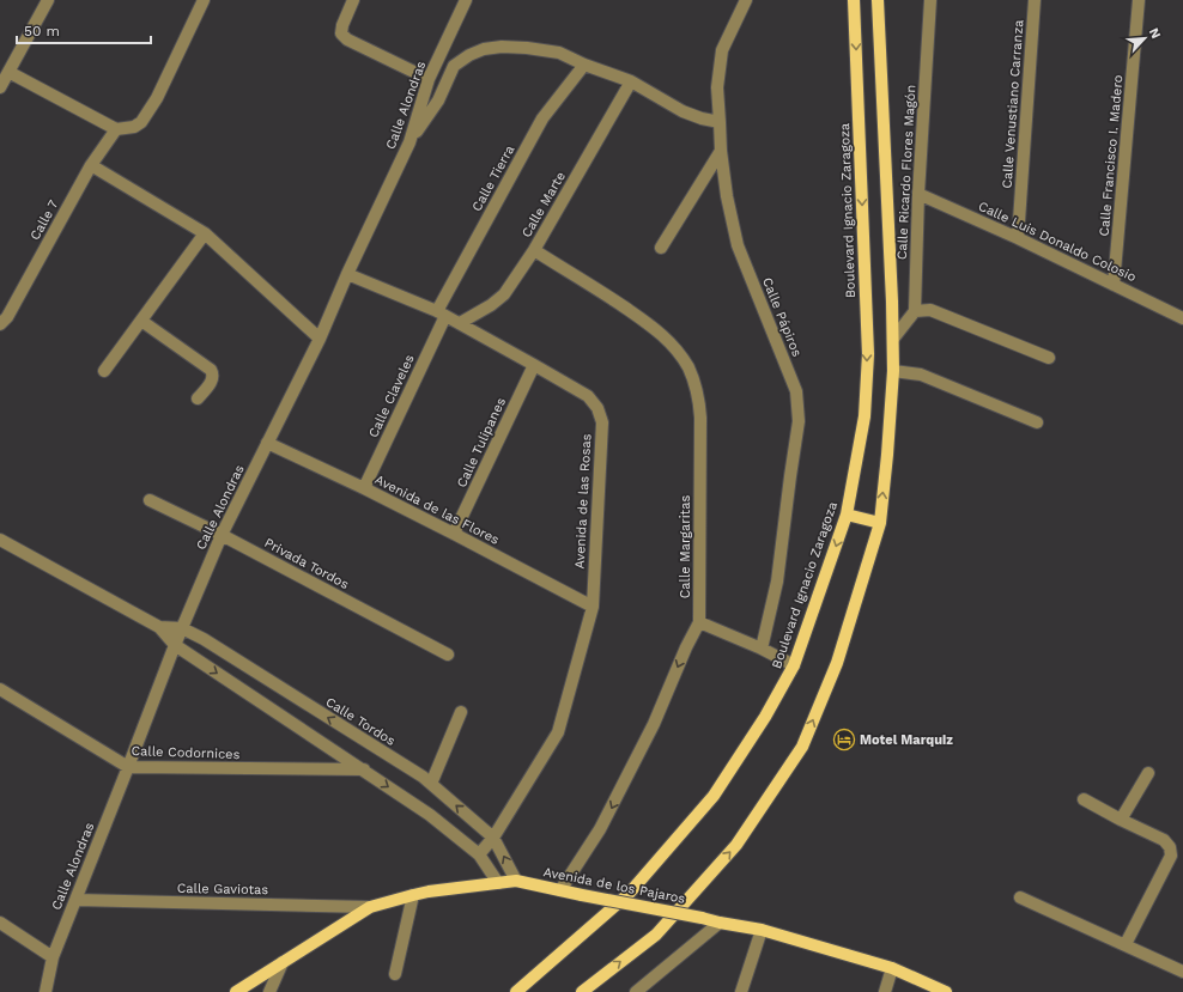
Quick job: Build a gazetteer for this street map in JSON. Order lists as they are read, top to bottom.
{
  "streets": {
    "main road": ["Boulevard Ignacio Zaragoza", "Avenida de los Pajaros"],
    "street": [
      "Calle Venustiano Carranza",
      "Calle Alondras",
      "Calle Francisco I. Madero",
      "Calle Ricardo Flores Magón",
      "Calle Tierra",
      "Calle Marte",
      "Calle 7",
      "Calle Luis Donaldo Colosio",
      "Calle Pápiros",
      "Calle Claveles",
      "Calle Tulipanes",
      "Avenida de las Rosas",
      "Avenida de las Flores",
      "Calle Margaritas",
      "Privada Tordos",
      "Calle Tordos",
      "Calle Codornices",
      "Calle Gaviotas"
    ]
  },
  "crossings": [
    ["Calle Venustiano Carranza", "Calle Luis Donaldo Colosio"],
    ["Calle Alondras", "Avenida de las Rosas"],
    ["Calle Alondras", "Avenida de las Flores"],
    ["Calle Alondras", "Privada Tordos"],
    ["Calle Alondras", "Calle Tordos"],
    ["Calle Alondras", "Calle Codornices"],
    ["Calle Alondras", "Calle Gaviotas"],
    ["Calle Francisco I. Madero", "Calle Luis Donaldo Colosio"],
    ["Calle Ricardo Flores Magón", "Calle Luis Donaldo Colosio"],
    ["Calle Tierra", "Calle Claveles"],
    ["Calle Tierra", "Avenida de las Rosas"],
    ["Calle Marte", "Avenida de las Rosas"],
    ["Calle Marte", "Calle Margaritas"],
    ["Calle Claveles", "Avenida de las Rosas"],
    ["Calle Claveles", "Avenida de las Flores"],
    ["Calle Tulipanes", "Avenida de las Rosas"],
    ["Calle Tulipanes", "Avenida de las Flores"],
    ["Avenida de las Rosas", "Avenida de las Flores"],
    ["Avenida de las Rosas", "Calle Tordos"],
    ["Calle Margaritas", "Avenida de los Pajaros"],
    ["Calle Tordos", "Calle Codornices"],
    ["Calle Tordos", "Avenida de los Pajaros"],
    ["Avenida de los Pajaros", "Calle Gaviotas"]
  ],
  "one_way": ["Calle Margaritas"],
  "places": {
    "hotel": ["Motel Marquiz"]
  },
  "scale_bar": "50 m",
  "north": "top right"
}
